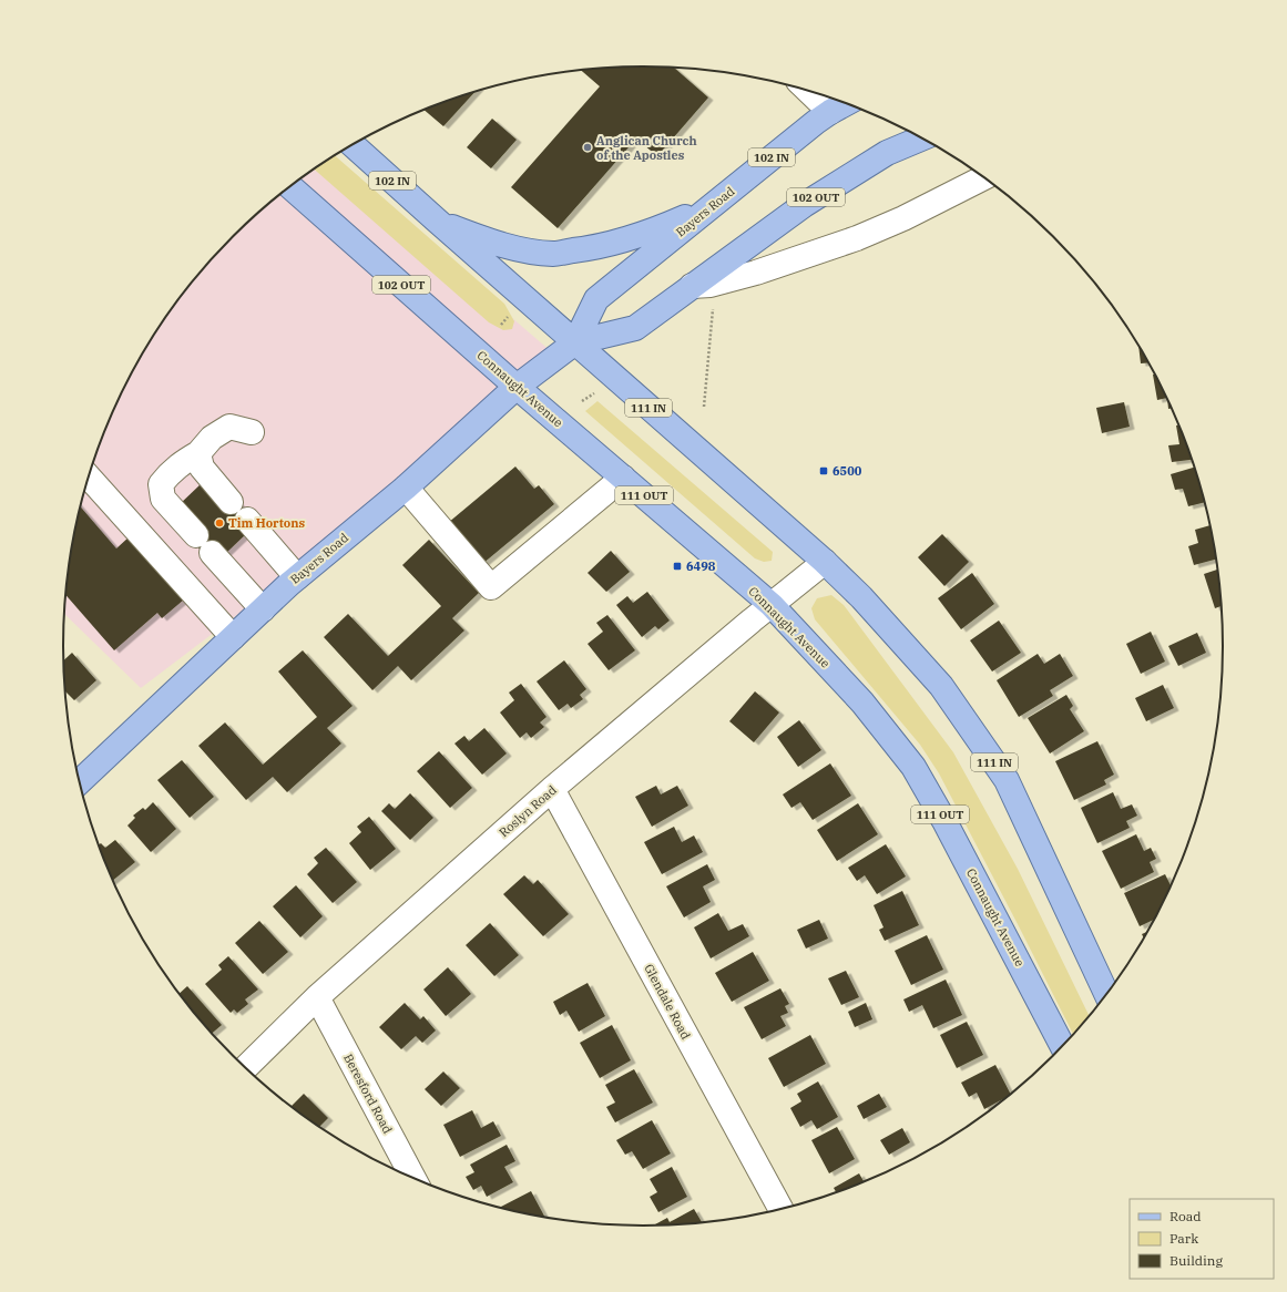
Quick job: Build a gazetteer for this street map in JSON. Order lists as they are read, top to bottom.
{
  "streets": {
    "main road": [
      "102 IN",
      "102 OUT",
      "Bayers Road",
      "Connaught Avenue",
      "111 IN",
      "111 OUT"
    ],
    "street": ["Roslyn Road", "Glendale Road", "Beresford Road"]
  },
  "crossings": [
    ["Bayers Road", "Connaught Avenue"],
    ["Bayers Road", "111 IN"],
    ["Connaught Avenue", "Roslyn Road"],
    ["111 IN", "Roslyn Road"],
    ["Roslyn Road", "Glendale Road"],
    ["Roslyn Road", "Beresford Road"]
  ],
  "places": {
    "other": ["Anglican Church of the Apostles", "Tim Hortons"],
    "transit": ["6500", "6498"]
  },
  "legend": ["Road", "Park", "Building"]
}
